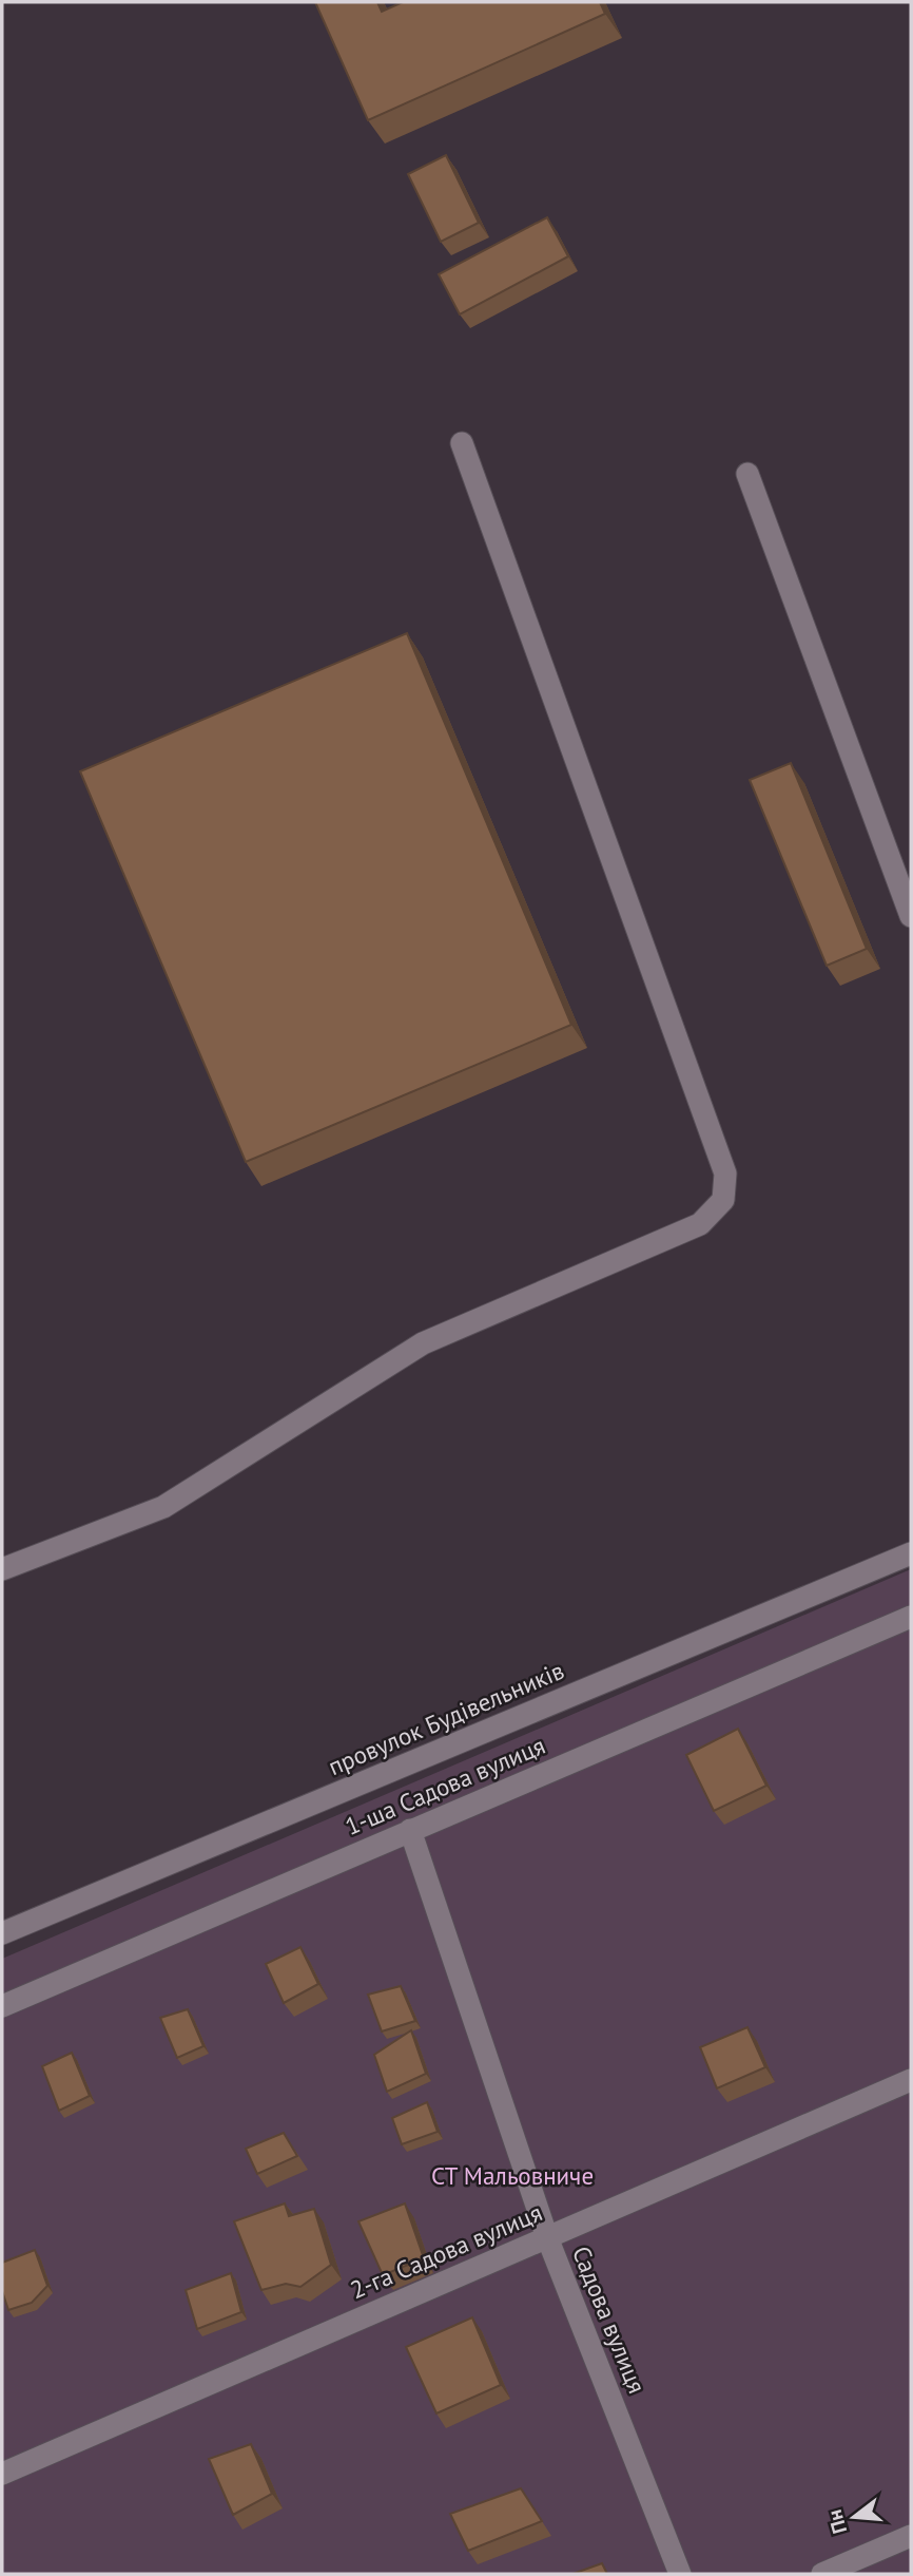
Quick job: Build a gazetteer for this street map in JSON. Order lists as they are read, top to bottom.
{
  "streets": {
    "street": [
      "провулок Будівельників",
      "1-ша Садова вулиця",
      "2-га Садова вулиця",
      "Садова вулиця"
    ]
  },
  "crossings": [
    ["1-ша Садова вулиця", "Садова вулиця"],
    ["2-га Садова вулиця", "Садова вулиця"]
  ],
  "parks": ["СТ Мальовниче"],
  "north": "left"
}
